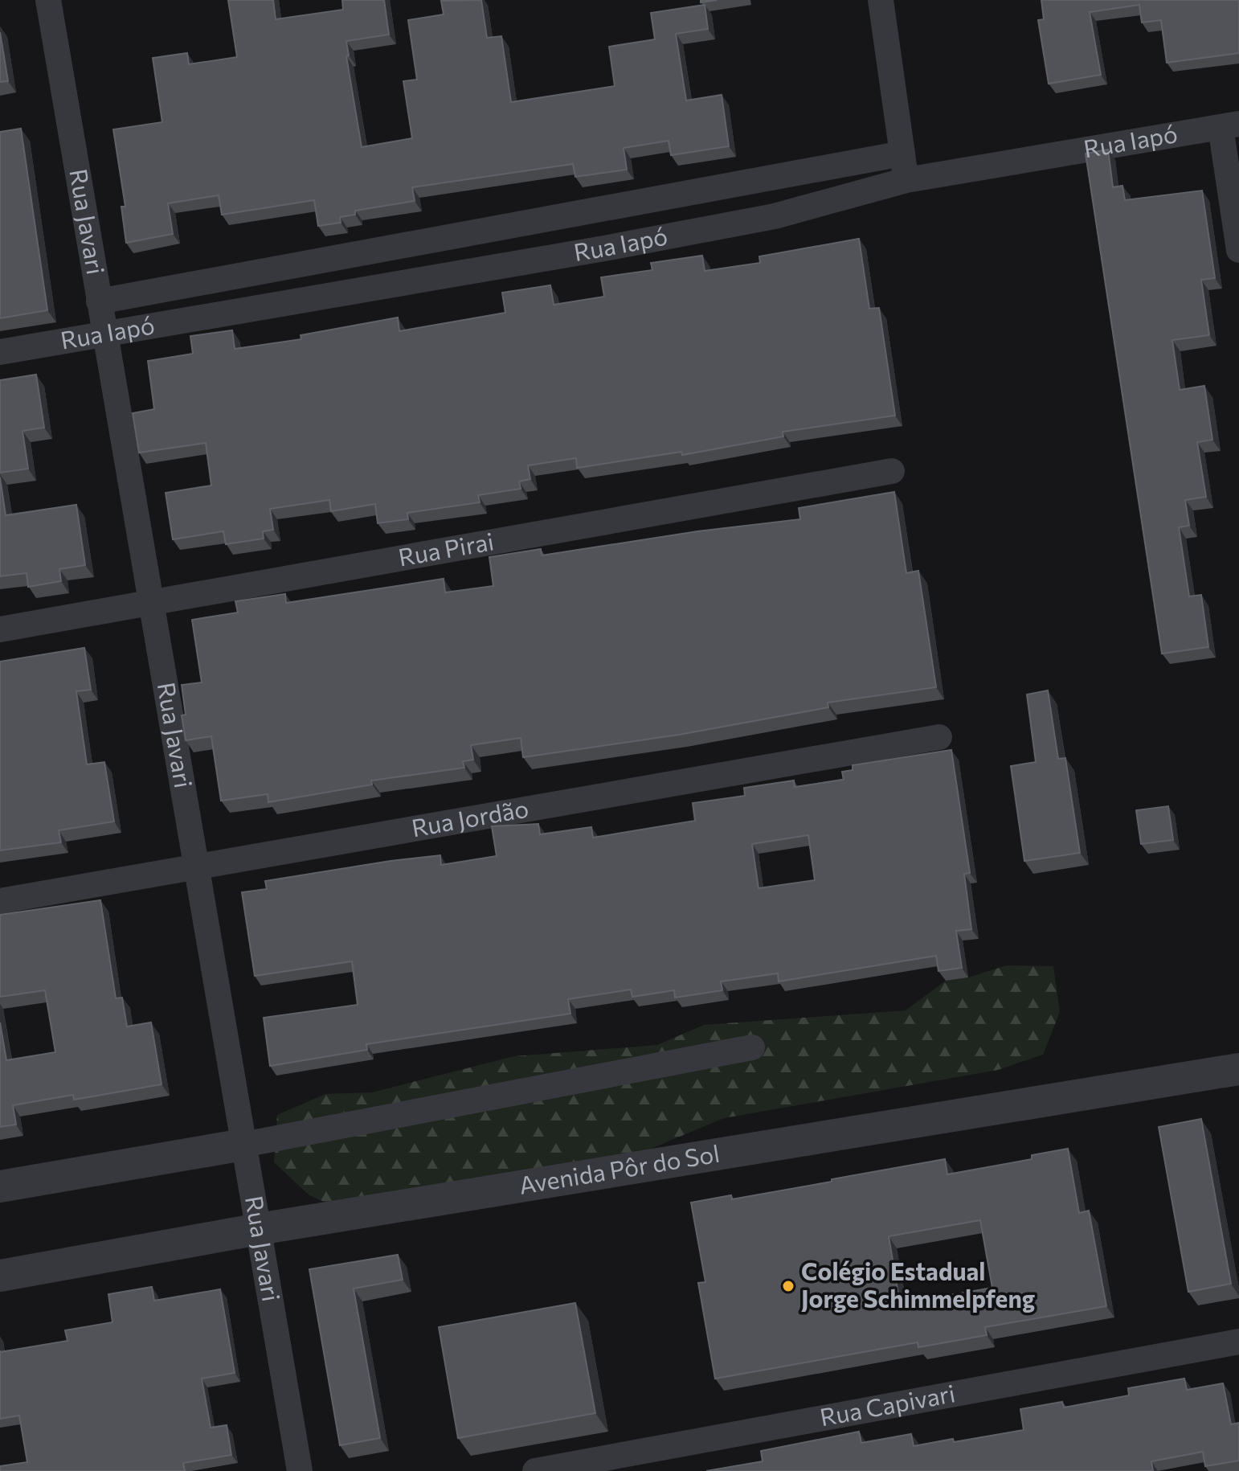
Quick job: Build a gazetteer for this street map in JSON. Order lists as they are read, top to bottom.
{
  "streets": {
    "street": [
      "Rua Iapó",
      "Rua Javari",
      "Rua Pirai",
      "Rua Jordão",
      "Avenida Pôr do Sol",
      "Rua Capivari"
    ]
  },
  "crossings": [
    ["Rua Iapó", "Rua Javari"],
    ["Rua Javari", "Rua Pirai"],
    ["Rua Javari", "Rua Jordão"],
    ["Rua Javari", "Avenida Pôr do Sol"]
  ],
  "places": ["Colégio Estadual Jorge Schimmelpfeng"]
}
